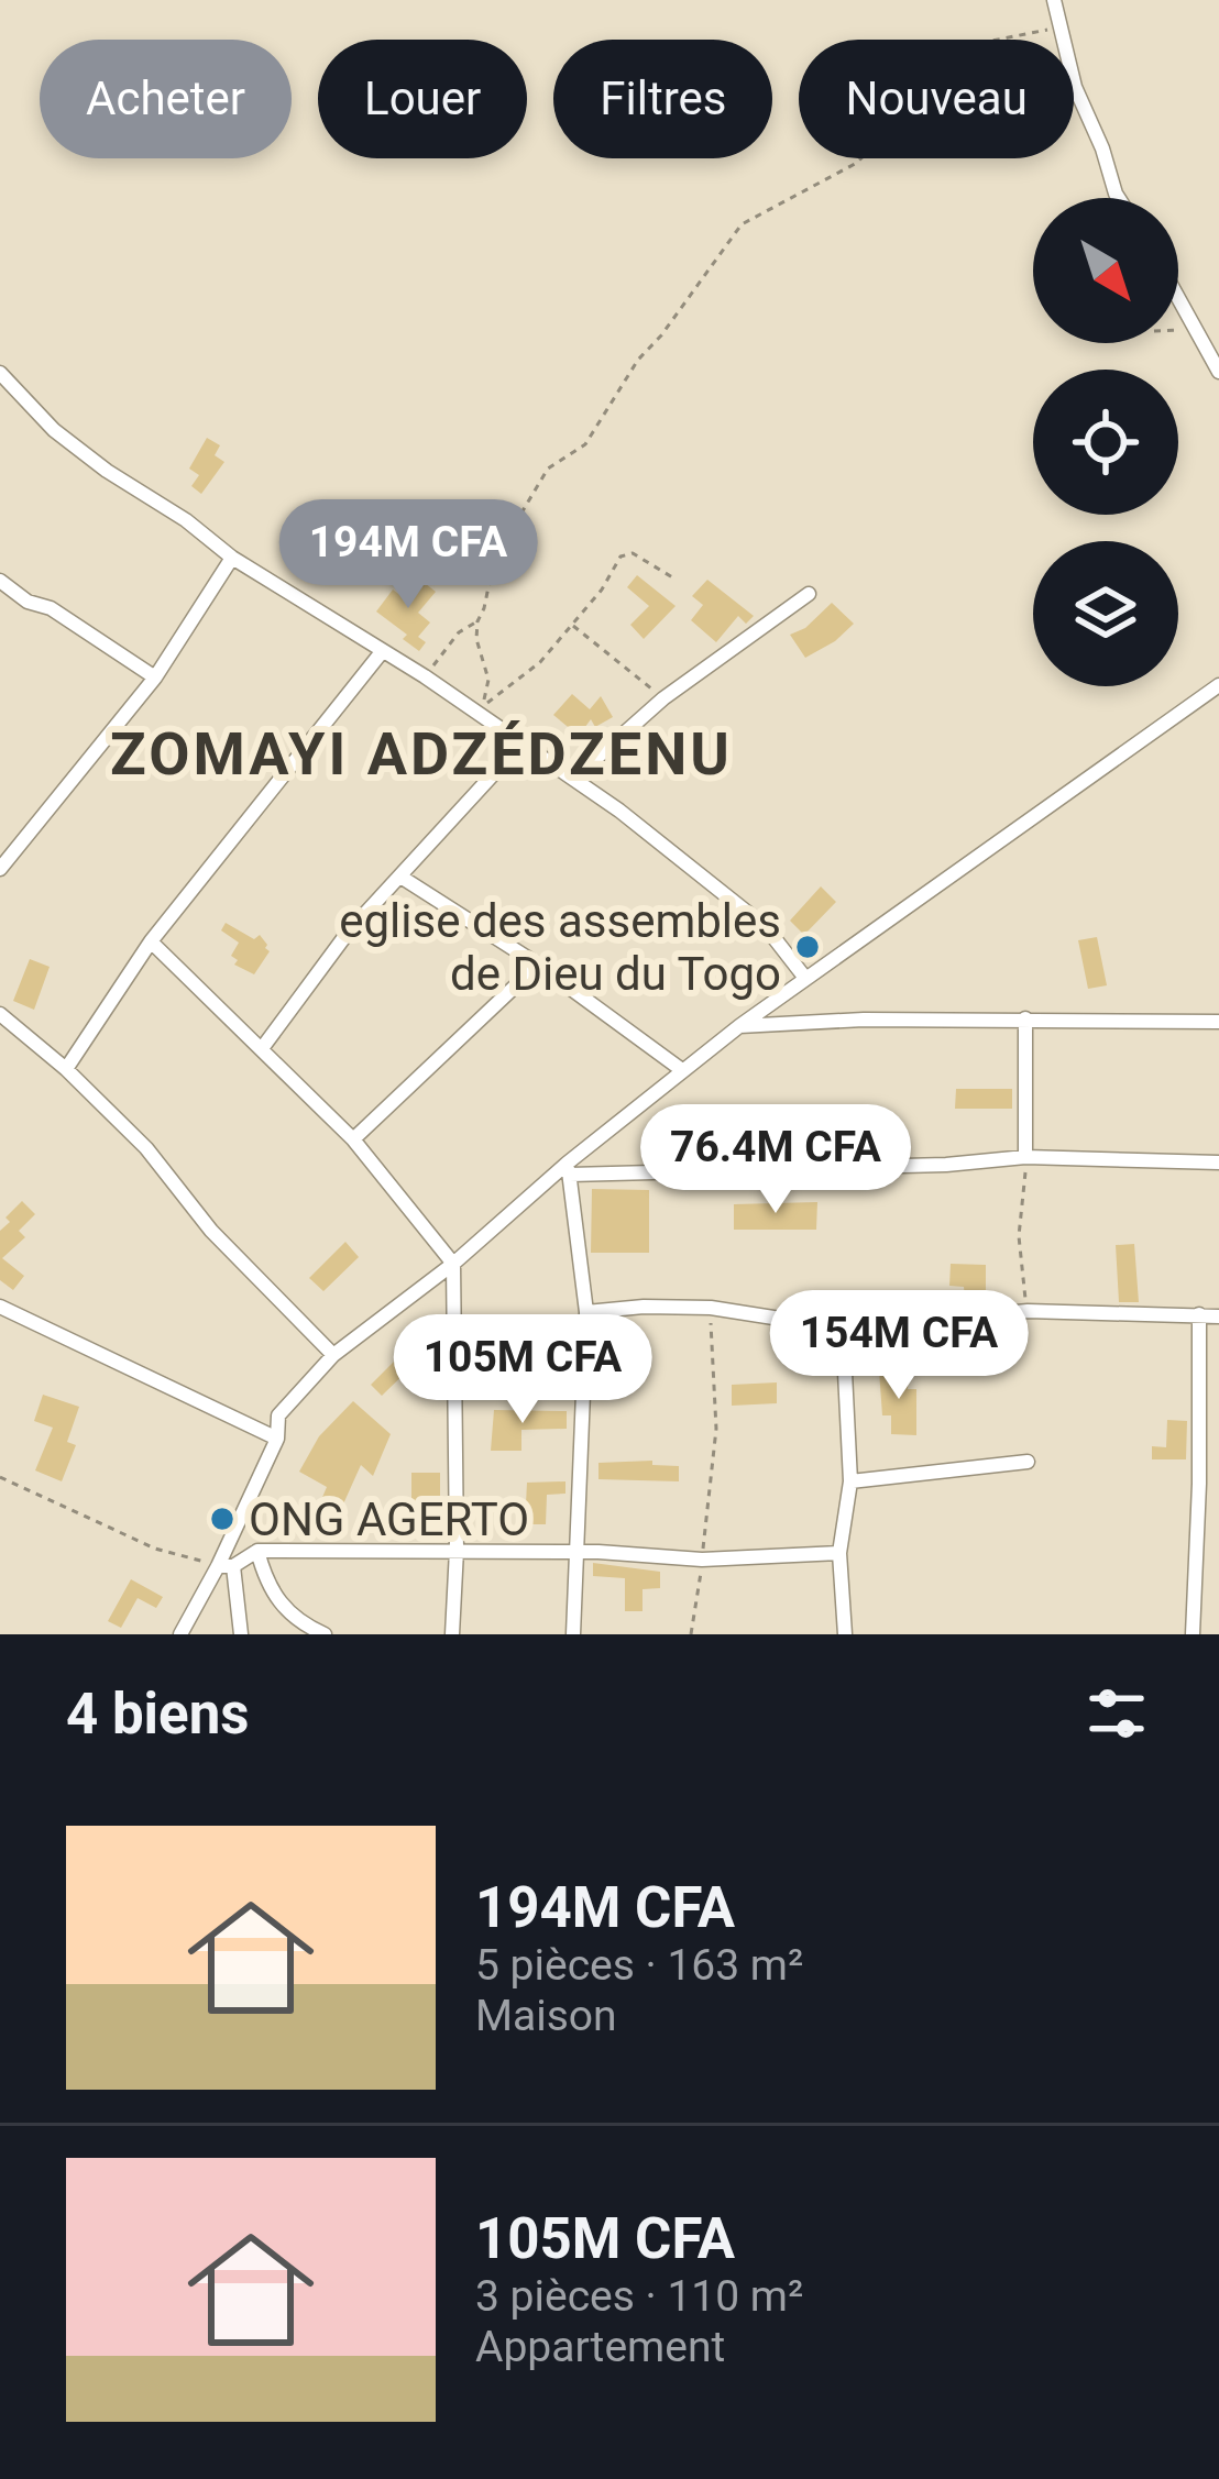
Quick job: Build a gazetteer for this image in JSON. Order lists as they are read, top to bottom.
{
  "districts": ["ZOMAYI ADZÉDZENU"],
  "places": ["eglise des assembles de Dieu du Togo", "ONG AGERTO"],
  "north": "bottom right",
  "page": {
    "chip": [
      "Acheter",
      "Louer",
      "Filtres",
      "Nouveau"
    ],
    "price": [
      "194M CFA",
      "76.4M CFA",
      "154M CFA",
      "105M CFA"
    ],
    "heading": "4 biens",
    "list": [
      {
        "name": "194M CFA",
        "note": "5 pièces · 163 m² · Maison"
      },
      {
        "name": "105M CFA",
        "note": "3 pièces · 110 m² · Appartement"
      }
    ]
  }
}
